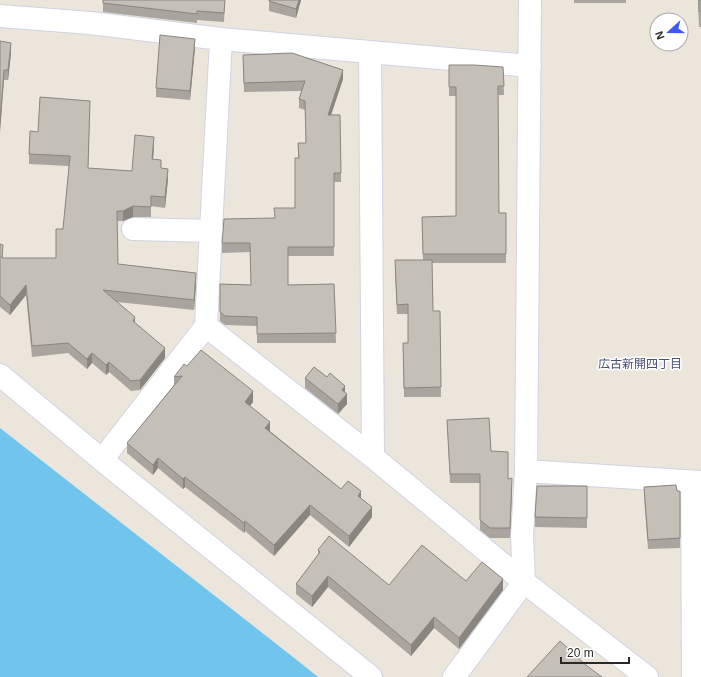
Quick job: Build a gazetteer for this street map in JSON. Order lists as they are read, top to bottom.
{
  "districts": ["広古新開四丁目"],
  "scale_bar": "20 m",
  "north": "left"
}
